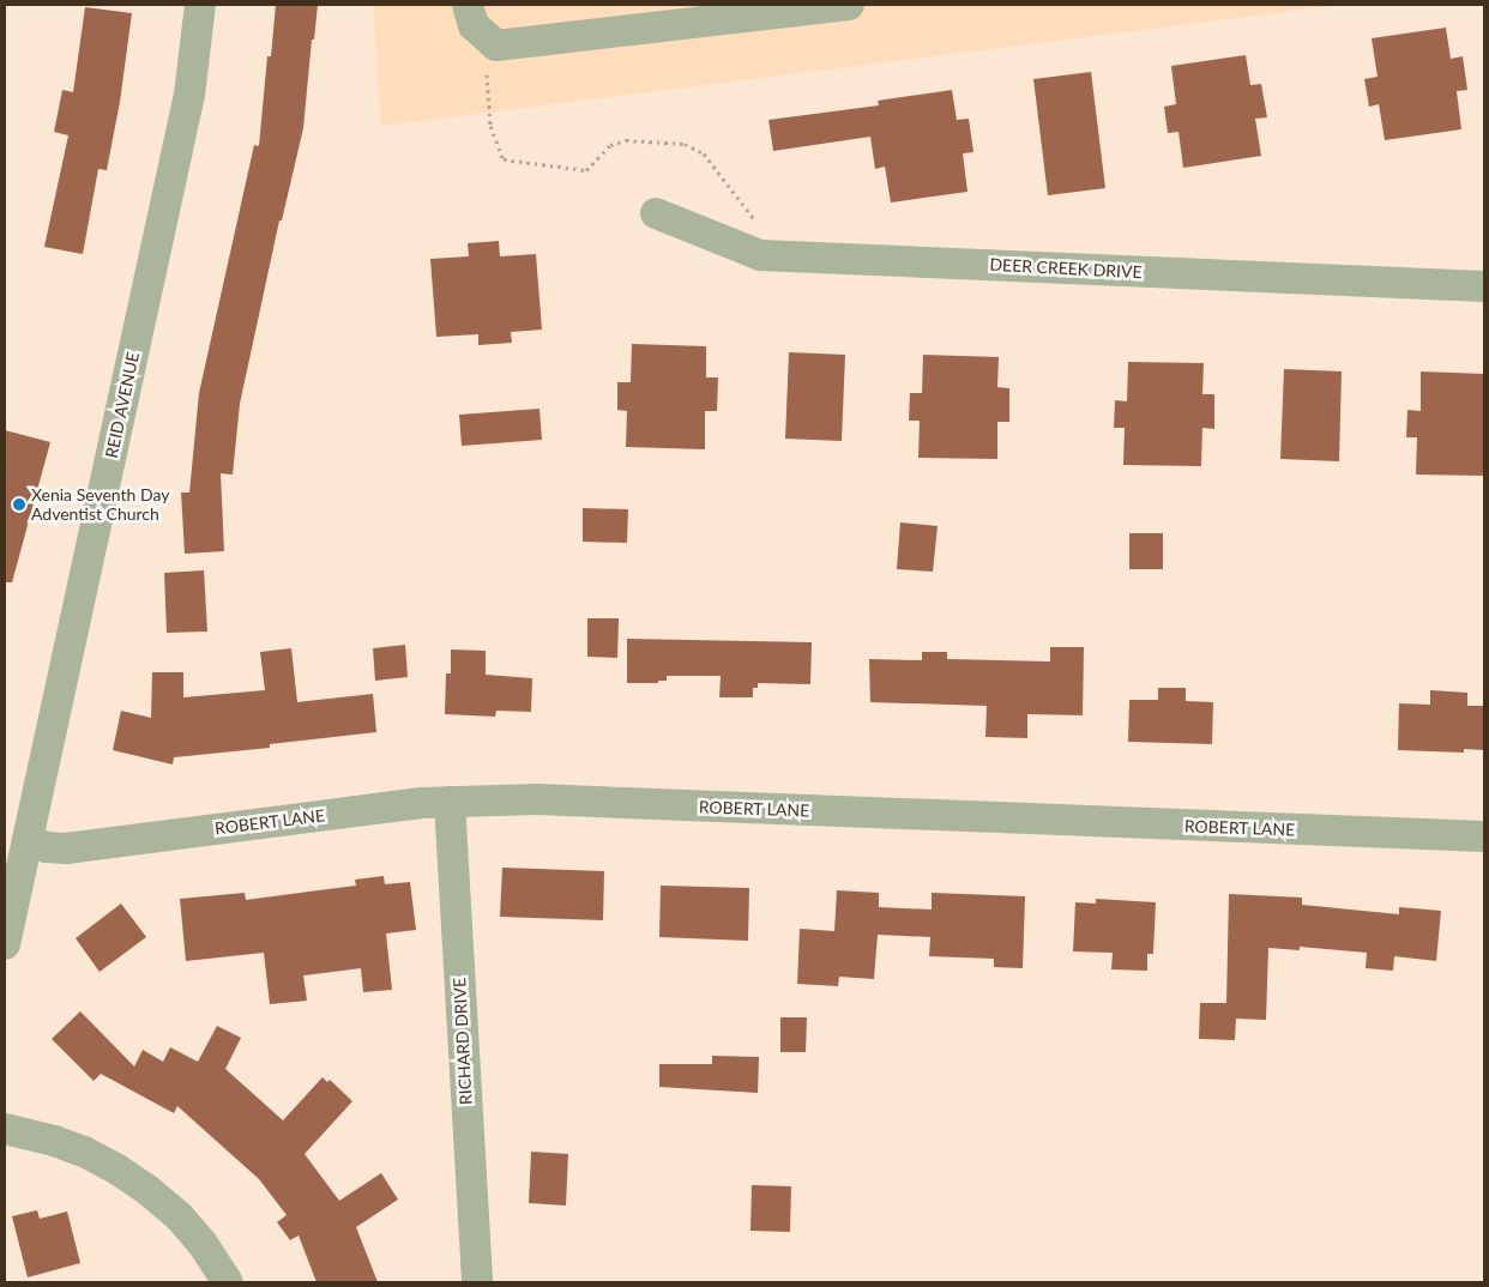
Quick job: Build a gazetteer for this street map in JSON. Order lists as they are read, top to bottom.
{
  "streets": {
    "street": [
      "DEER CREEK DRIVE",
      "REID AVENUE",
      "ROBERT LANE",
      "RICHARD DRIVE"
    ]
  },
  "crossings": [
    ["REID AVENUE", "ROBERT LANE"],
    ["ROBERT LANE", "RICHARD DRIVE"]
  ],
  "places": ["Xenia Seventh Day Adventist Church"]
}
